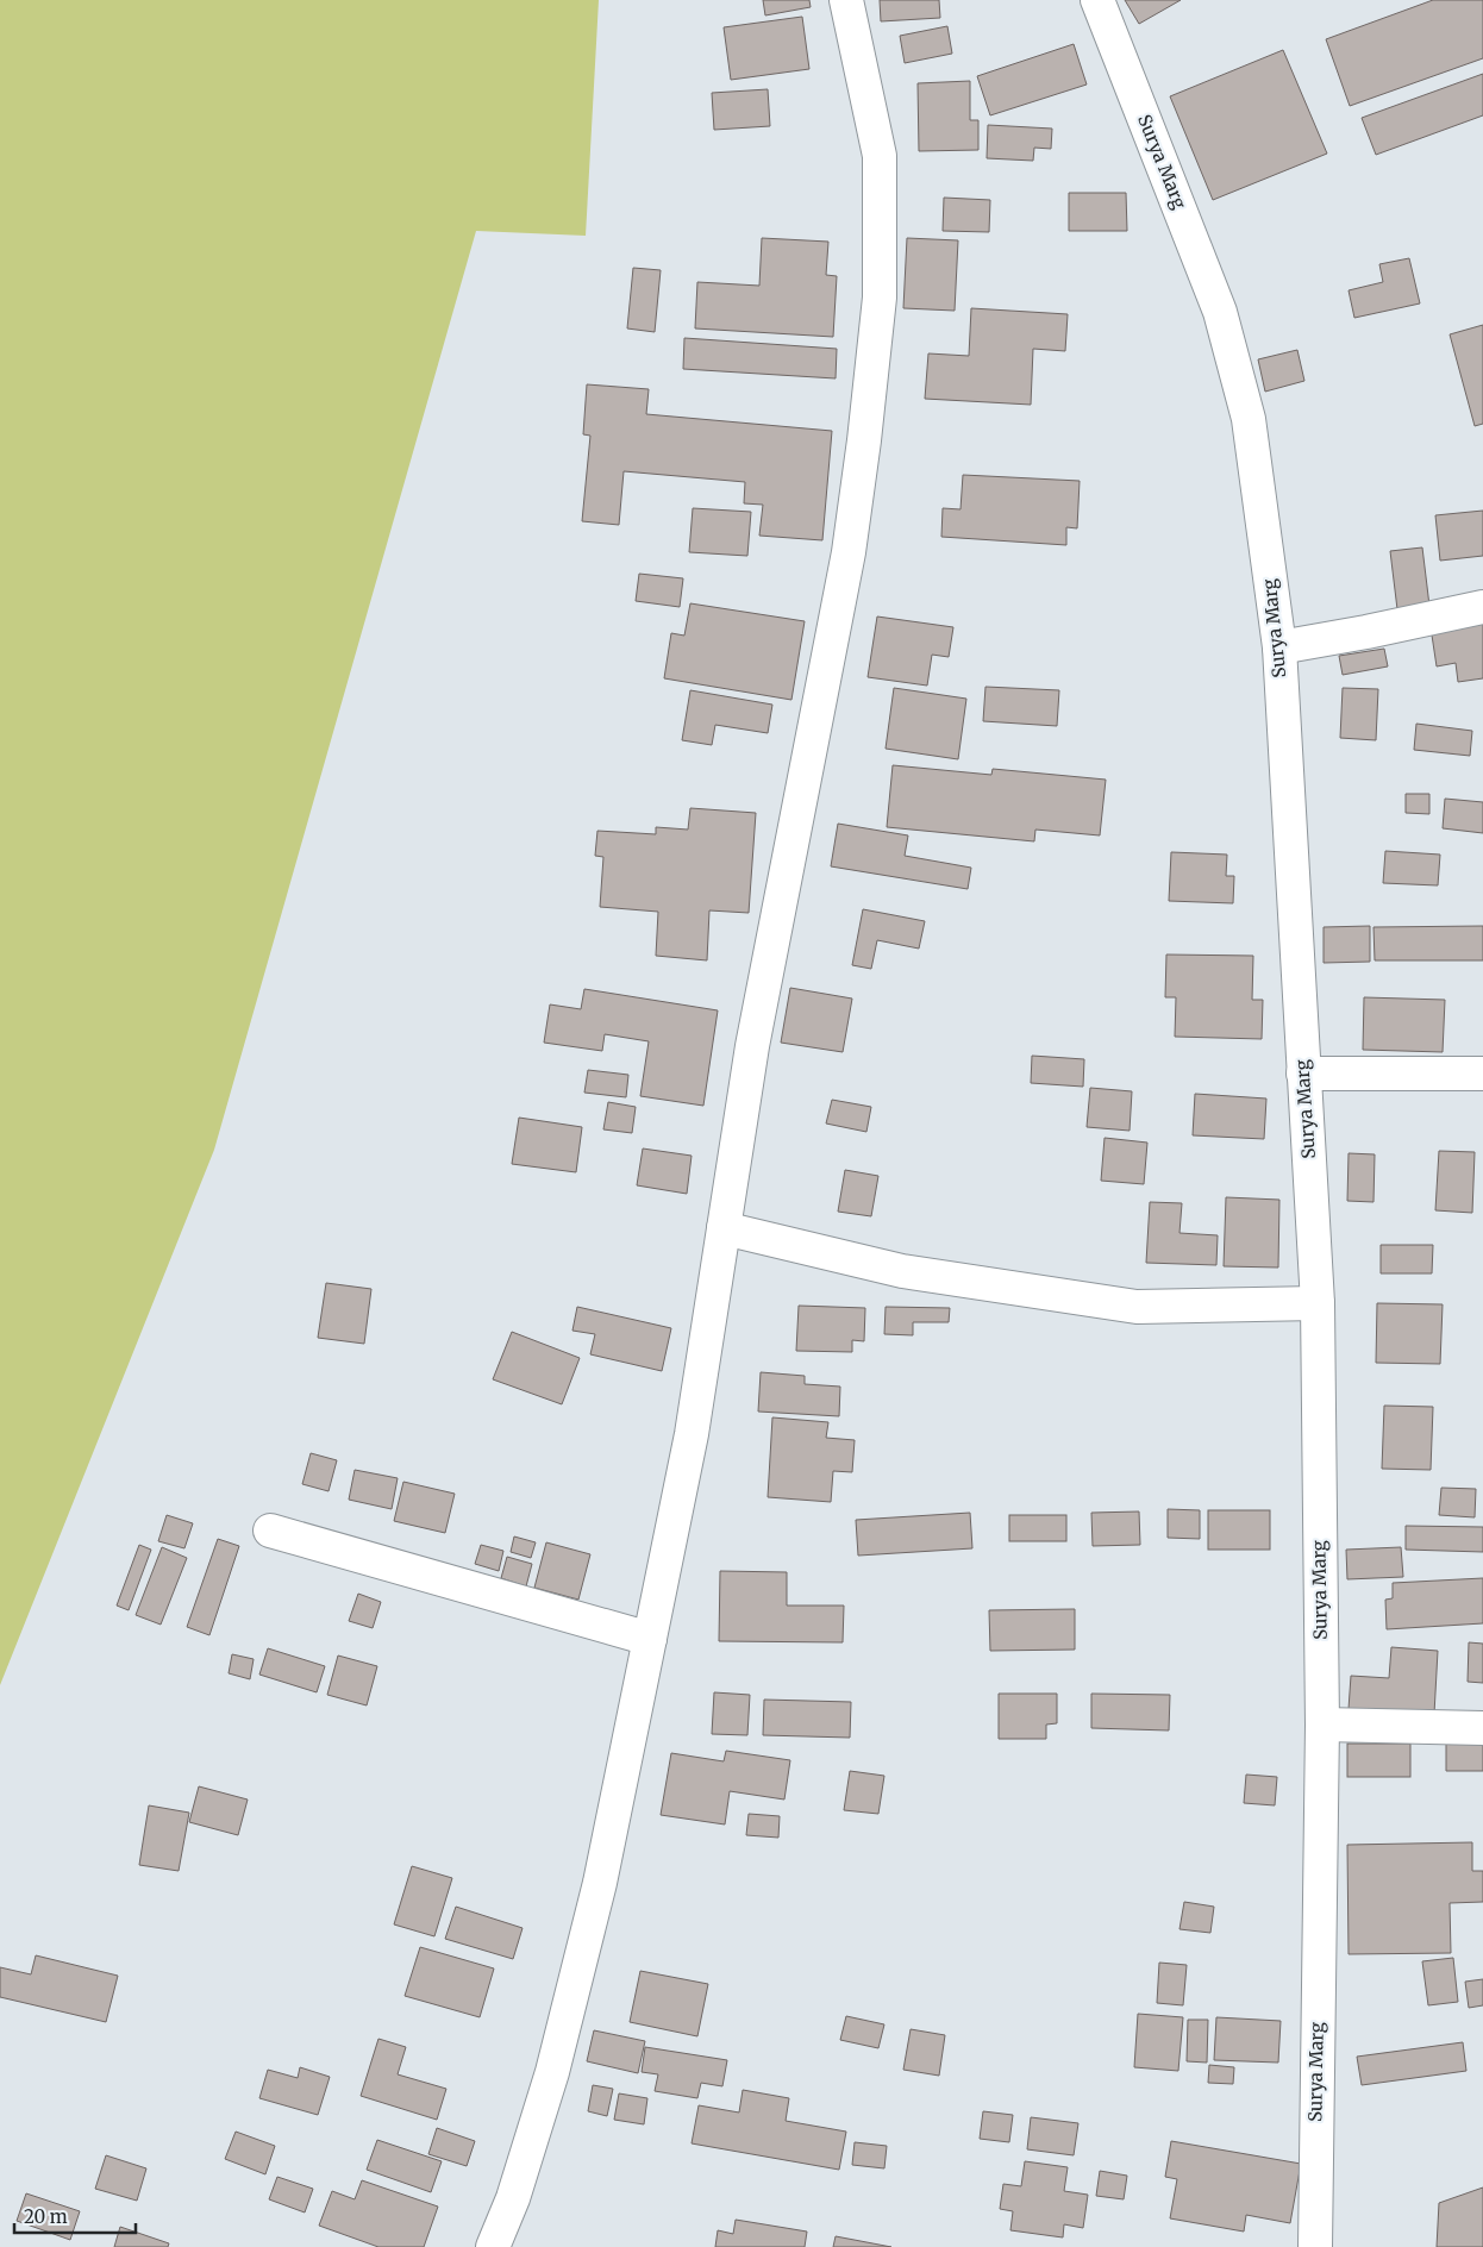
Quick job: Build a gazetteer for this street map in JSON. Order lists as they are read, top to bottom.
{
  "streets": {
    "street": ["Surya Marg"]
  },
  "scale_bar": "20 m"
}
